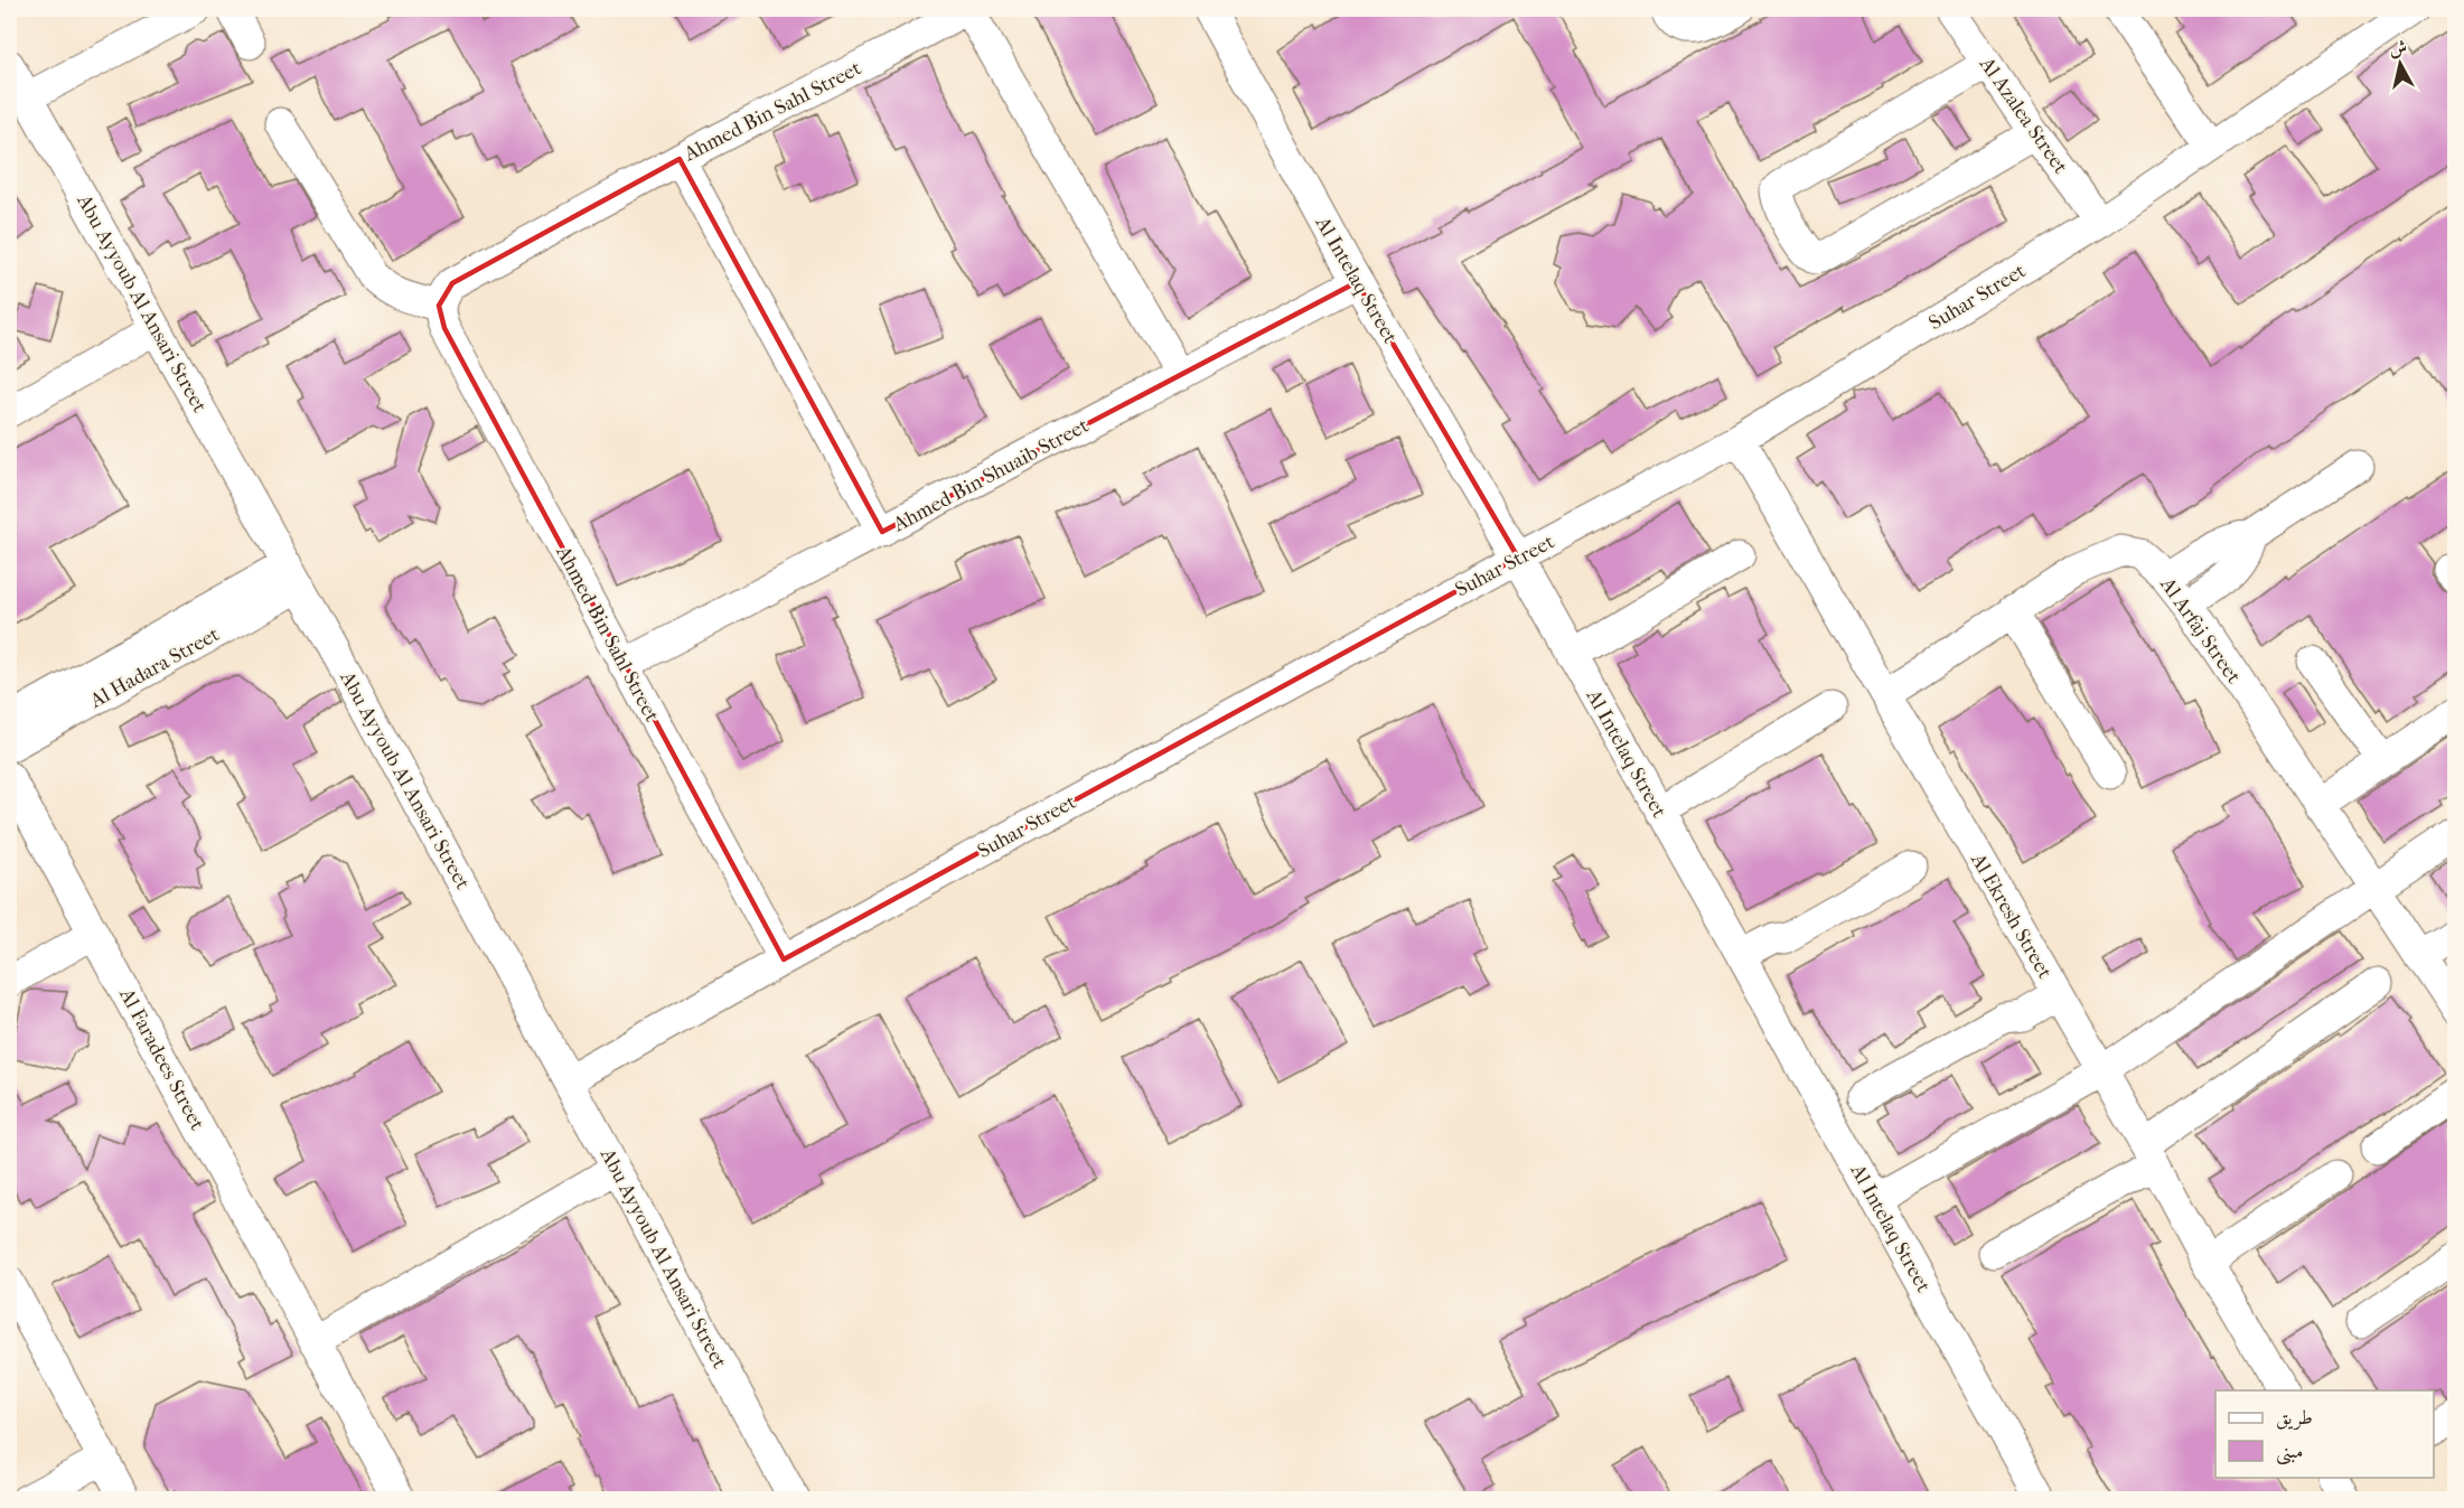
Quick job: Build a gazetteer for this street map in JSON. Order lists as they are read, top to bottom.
{
  "streets": {
    "street": [
      "Ahmed Bin Sahl Street",
      "Al Azalea Street",
      "Al Intelaq Street",
      "Suhar Street",
      "Abu Ayyoub Al Ansari Street",
      "Ahmed Bin Shuaib Street",
      "Al Arfaj Street",
      "Al Hadara Street",
      "Al Ekresh Street",
      "Al Faradees Street"
    ]
  },
  "crossings": [
    ["Ahmed Bin Sahl Street", "Suhar Street"],
    ["Ahmed Bin Sahl Street", "Ahmed Bin Shuaib Street"],
    ["Al Azalea Street", "Suhar Street"],
    ["Al Intelaq Street", "Suhar Street"],
    ["Al Intelaq Street", "Ahmed Bin Shuaib Street"],
    ["Suhar Street", "Abu Ayyoub Al Ansari Street"],
    ["Suhar Street", "Al Ekresh Street"],
    ["Abu Ayyoub Al Ansari Street", "Al Hadara Street"],
    ["Al Arfaj Street", "Al Ekresh Street"]
  ],
  "legend": ["طريق", "مبنى"],
  "north": "top"
}
